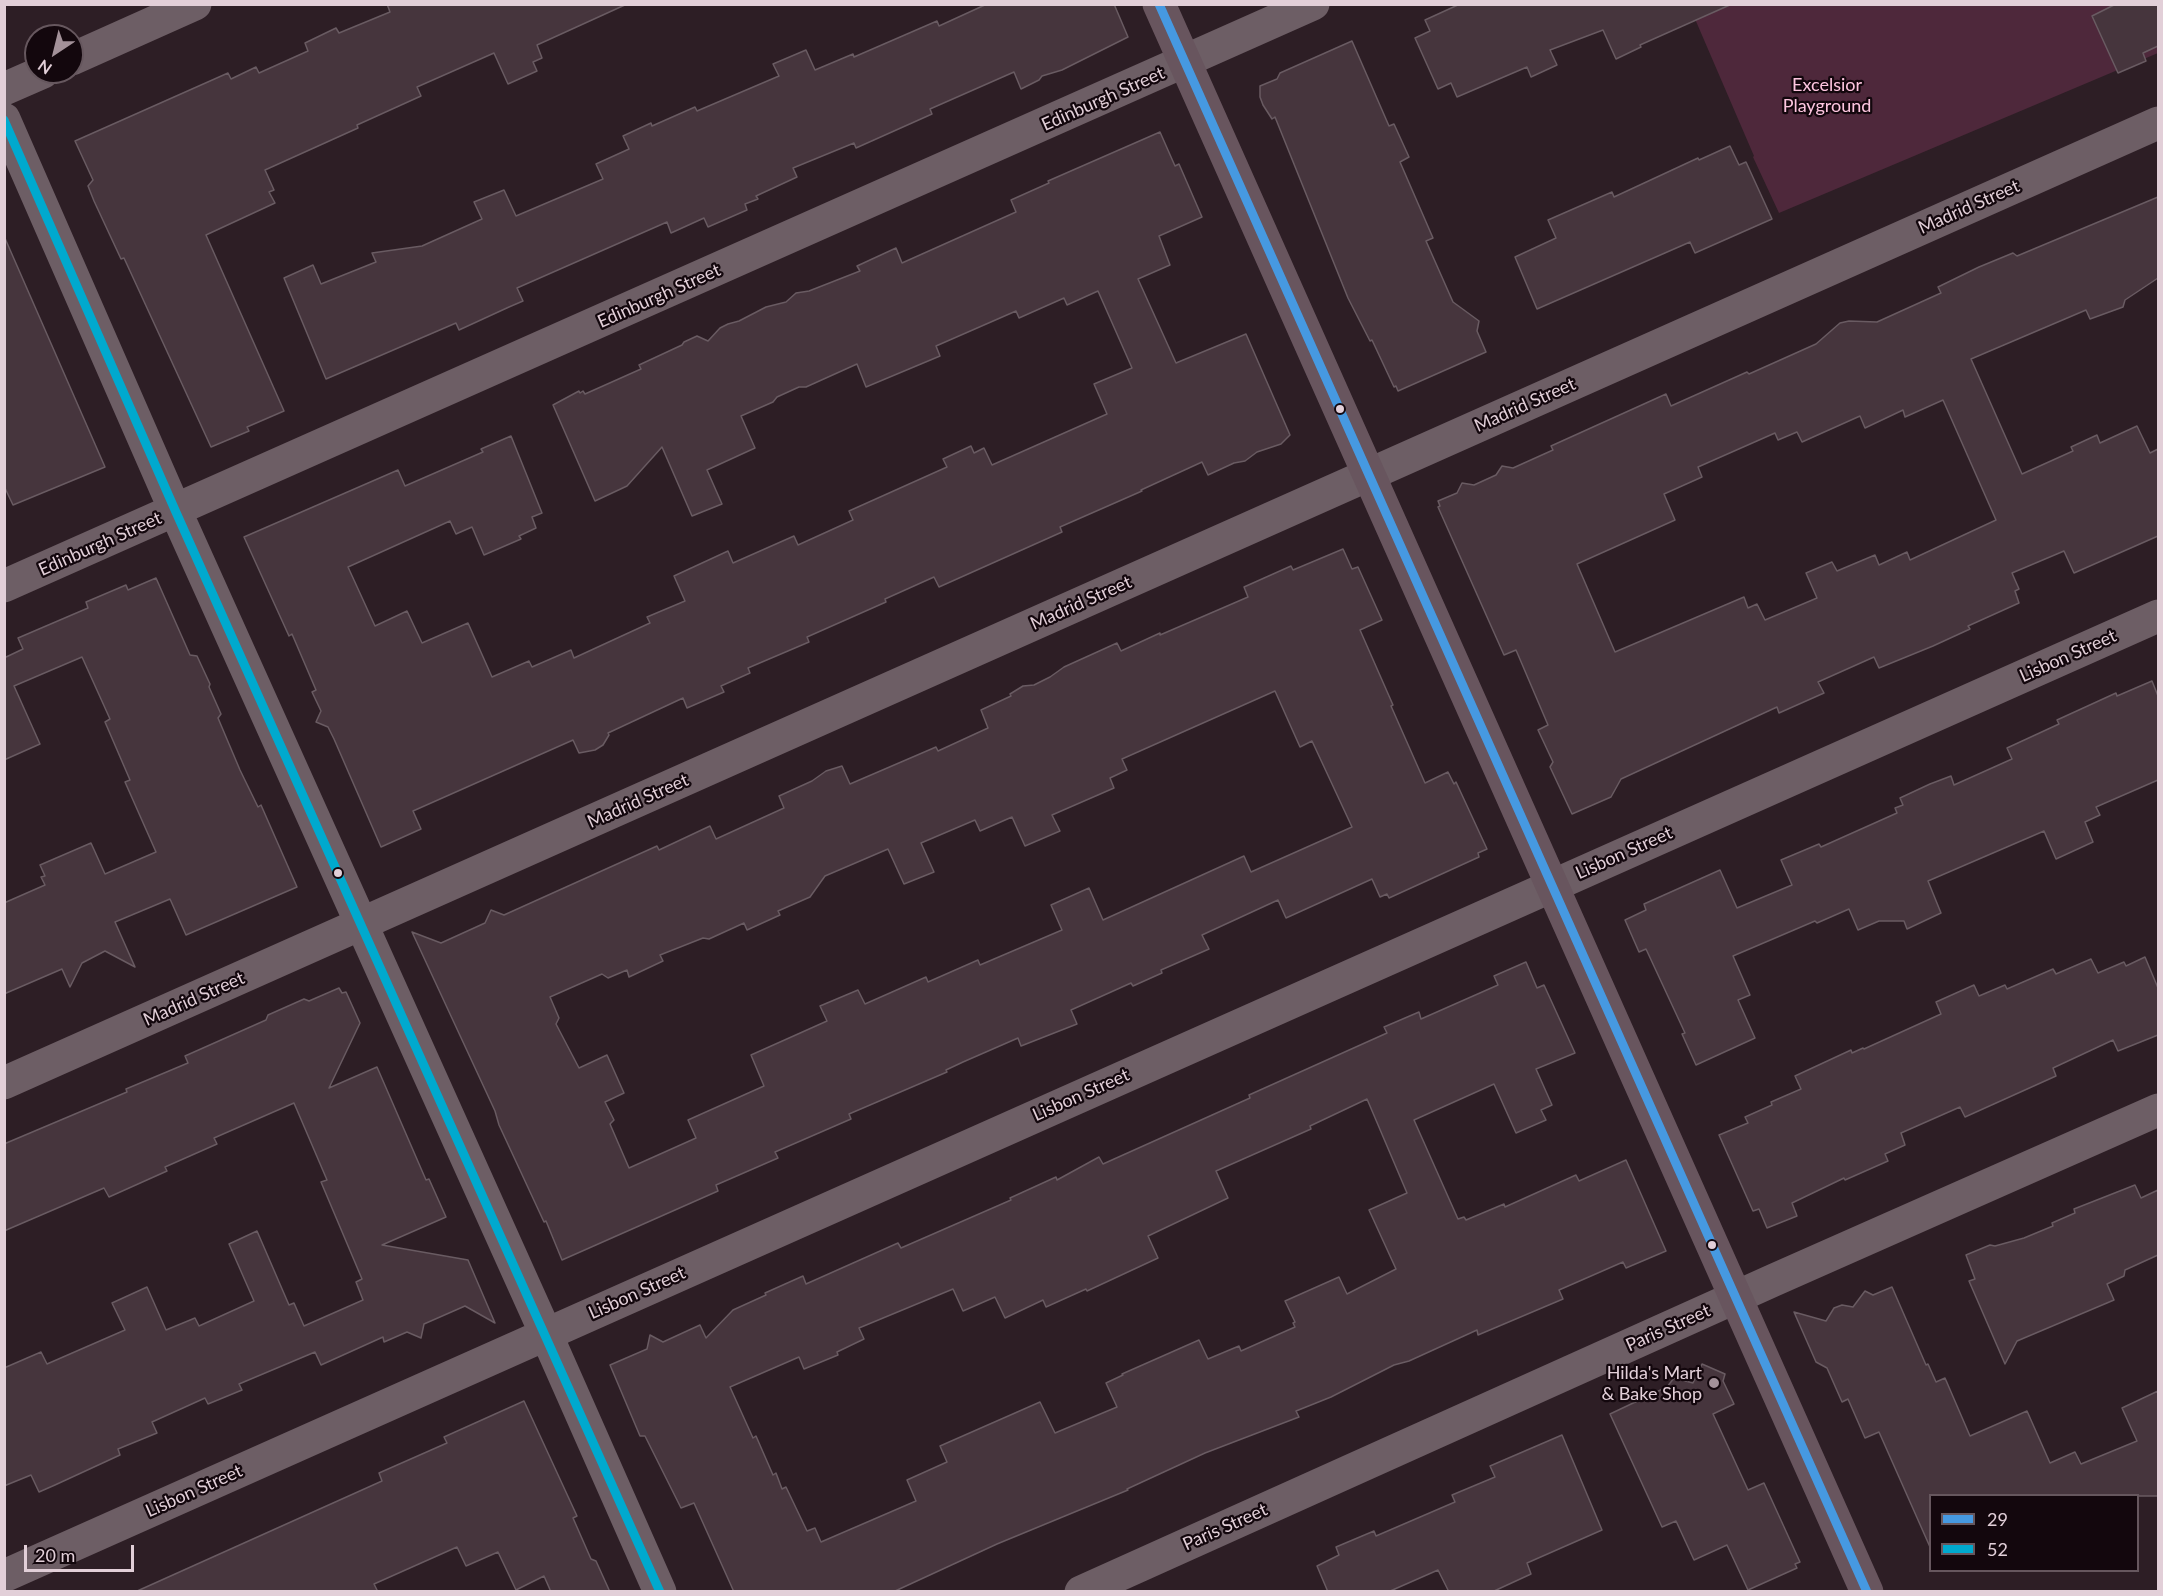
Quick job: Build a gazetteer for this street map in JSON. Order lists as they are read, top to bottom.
{
  "streets": {
    "street": [
      "Edinburgh Street",
      "Madrid Street",
      "Lisbon Street",
      "Paris Street"
    ]
  },
  "parks": ["Excelsior Playground"],
  "places": ["Hilda's Mart & Bake Shop"],
  "lines": ["transit line 29", "transit line 52"],
  "legend": ["29", "52"],
  "scale_bar": "20 m",
  "north": "bottom left"
}
